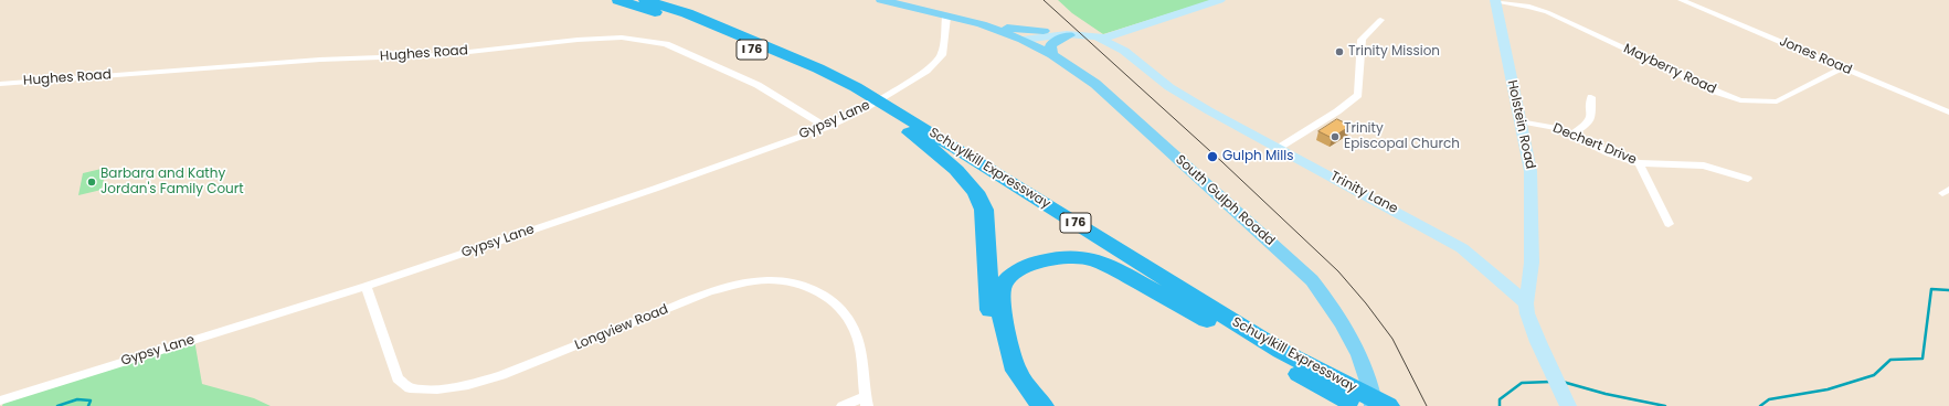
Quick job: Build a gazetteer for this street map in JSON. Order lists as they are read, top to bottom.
{
  "streets": {
    "highway": ["I 76", "Schuylkill Expressway"],
    "main road": ["Holstein Road", "Trinity Lane", "South Gulph Roadd"],
    "street": [
      "Hughes Road",
      "Jones Road",
      "Mayberry Road",
      "Gypsy Lane",
      "Dechert Drive",
      "Longview Road"
    ]
  },
  "crossings": [
    ["Hughes Road", "Gypsy Lane"],
    ["Jones Road", "Mayberry Road"],
    ["Mayberry Road", "Holstein Road"],
    ["Gypsy Lane", "Longview Road"],
    ["Holstein Road", "Dechert Drive"],
    ["Holstein Road", "Trinity Lane"]
  ],
  "places": [
    "Trinity Mission",
    "Trinity Episcopal Church",
    "Gulph Mills",
    "Barbara and Kathy Jordan's Family Court"
  ]
}
